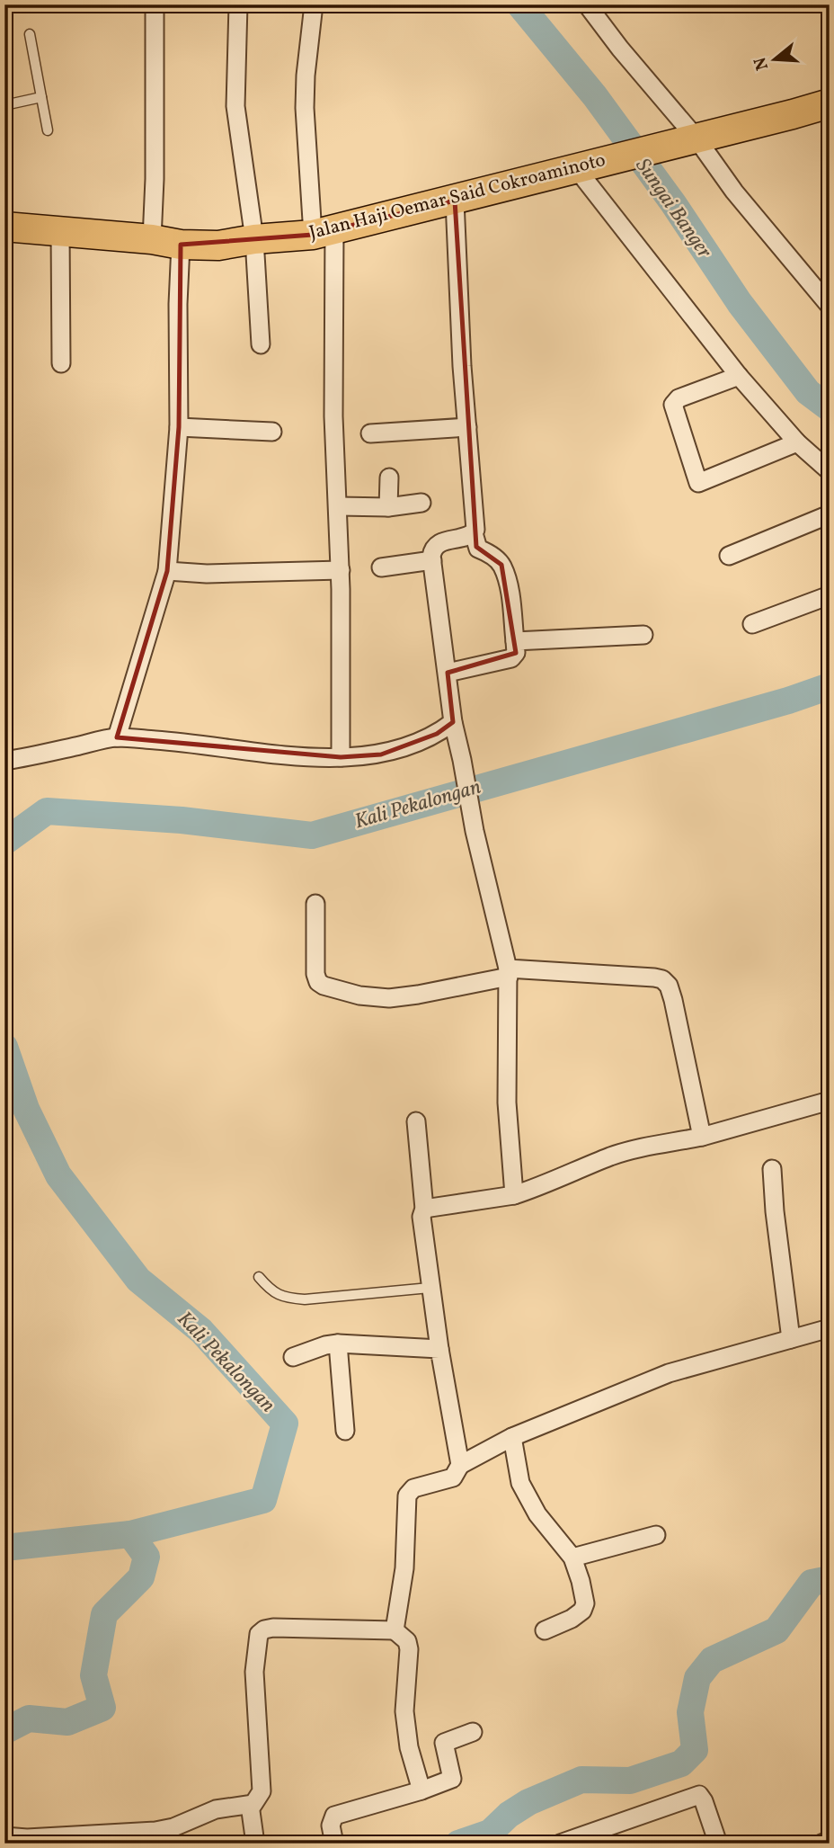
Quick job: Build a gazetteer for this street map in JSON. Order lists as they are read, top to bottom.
{
  "streets": {
    "main road": ["Jalan Haji Oemar Said Cokroaminoto"]
  },
  "water": ["Sungai Banger", "Kali Pekalongan"],
  "north": "left"
}
